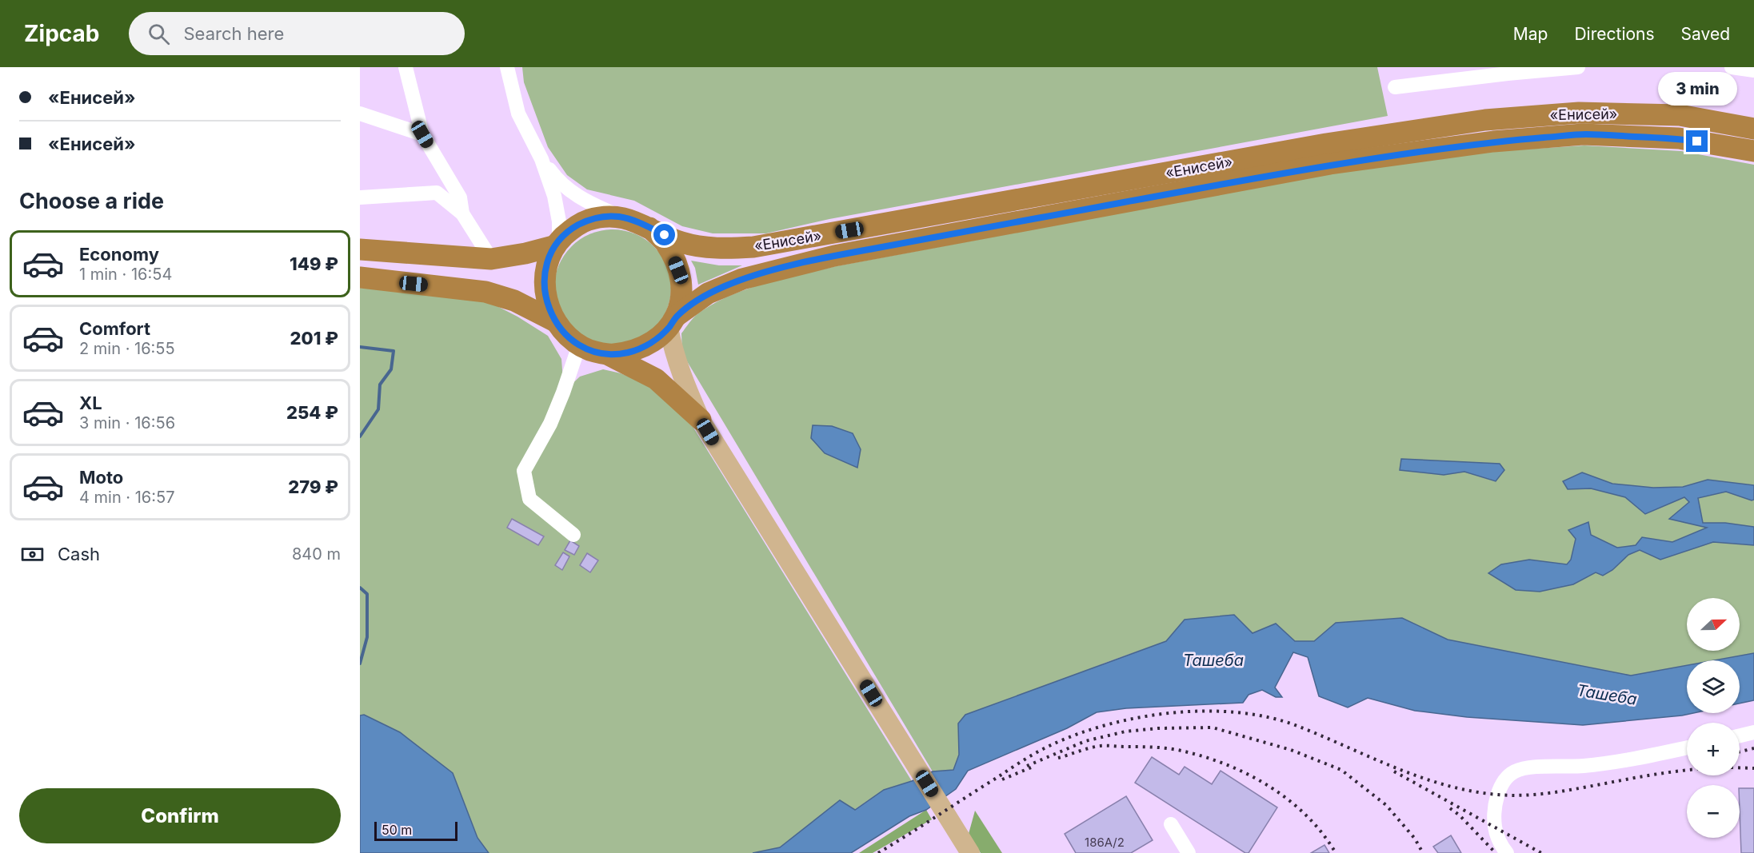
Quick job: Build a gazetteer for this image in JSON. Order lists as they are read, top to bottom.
{
  "streets": {
    "highway": ["«Енисей»"]
  },
  "water": ["Ташеба"],
  "house_numbers": ["186А/2"],
  "scale_bar": "50 m",
  "north": "right",
  "page": {
    "header": "Zipcab",
    "search": "Search here",
    "nav": ["Map", "Directions", "Saved"],
    "banner": ["«Енисей»", "«Енисей»"],
    "bubble": "3 min",
    "heading": "Choose a ride",
    "list": [
      {
        "name": "Economy",
        "note": "1 min · 16:54",
        "value": "149 ₽"
      },
      {
        "name": "Comfort",
        "note": "2 min · 16:55",
        "value": "201 ₽"
      },
      {
        "name": "XL",
        "note": "3 min · 16:56",
        "value": "254 ₽"
      },
      {
        "name": "Moto",
        "note": "4 min · 16:57",
        "value": "279 ₽"
      }
    ],
    "pay": ["Cash", "840 m"],
    "map_buttons": ["+", "−"],
    "buttons": "Confirm",
    "scale": "50 m"
  }
}
